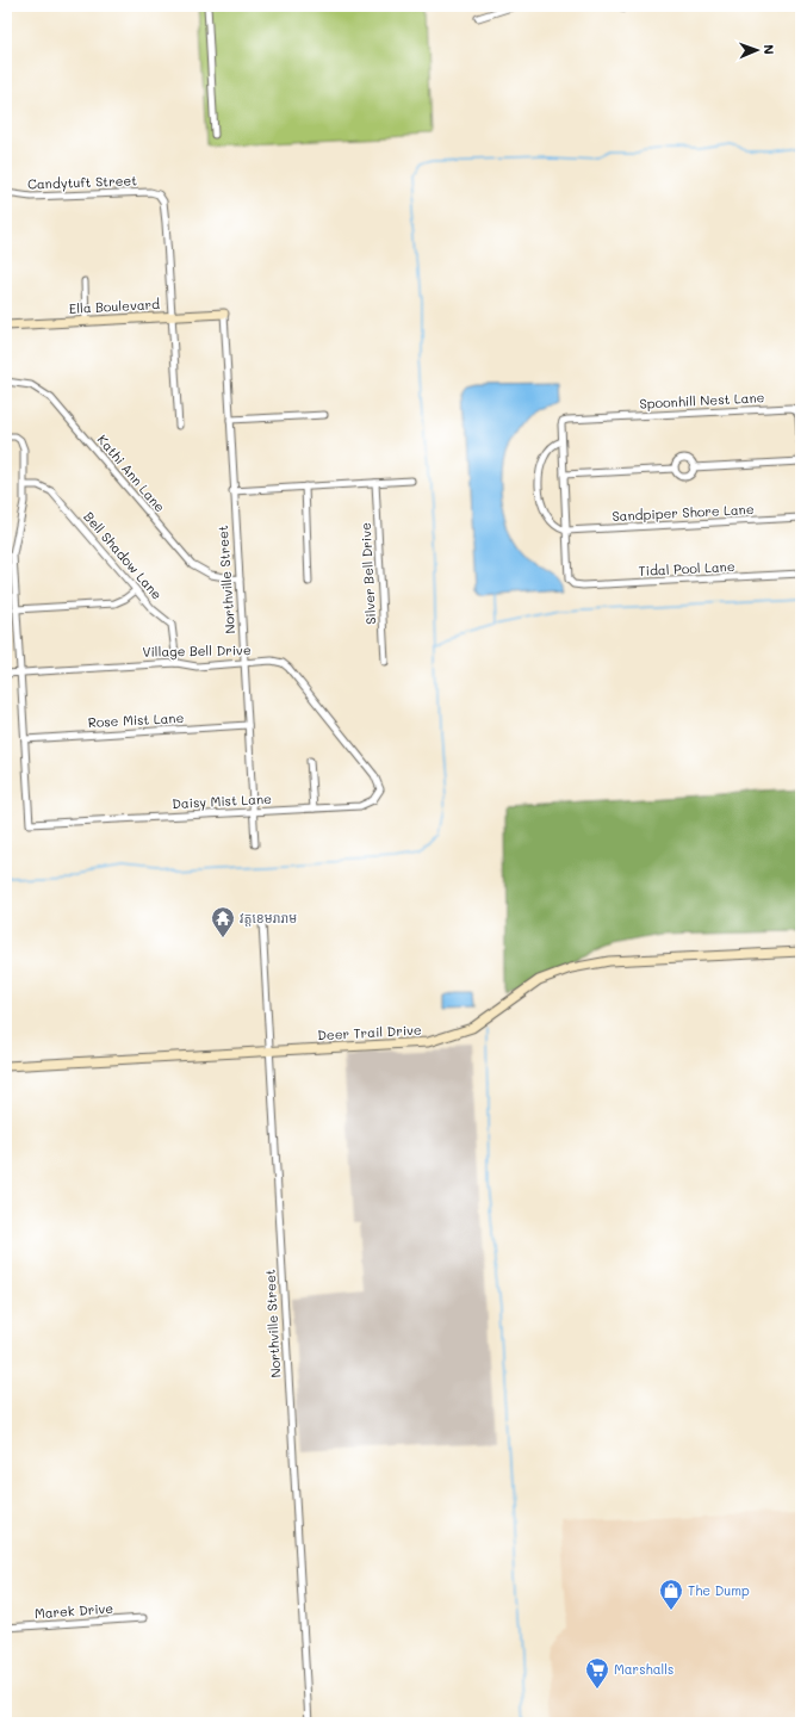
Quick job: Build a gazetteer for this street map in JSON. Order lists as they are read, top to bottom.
{
  "streets": {
    "street": [
      "Candytuft Street",
      "Ella Boulevard",
      "Spoonhill Nest Lane",
      "Kathi Ann Lane",
      "Sandpiper Shore Lane",
      "Bell Shadow Lane",
      "Tidal Pool Lane",
      "Silver Bell Drive",
      "Northville Street",
      "Village Bell Drive",
      "Rose Mist Lane",
      "Daisy Mist Lane",
      "Deer Trail Drive",
      "Marek Drive"
    ]
  },
  "crossings": [
    ["Candytuft Street", "Ella Boulevard"],
    ["Ella Boulevard", "Northville Street"],
    ["Kathi Ann Lane", "Northville Street"],
    ["Sandpiper Shore Lane", "Tidal Pool Lane"],
    ["Bell Shadow Lane", "Village Bell Drive"],
    ["Northville Street", "Village Bell Drive"],
    ["Northville Street", "Rose Mist Lane"],
    ["Northville Street", "Daisy Mist Lane"],
    ["Northville Street", "Deer Trail Drive"],
    ["Village Bell Drive", "Daisy Mist Lane"],
    ["Rose Mist Lane", "Daisy Mist Lane"]
  ],
  "places": {
    "temple": ["វត្តខេមរារាម"],
    "shop": ["The Dump"],
    "supermarket": ["Marshalls"]
  },
  "north": "right"
}
